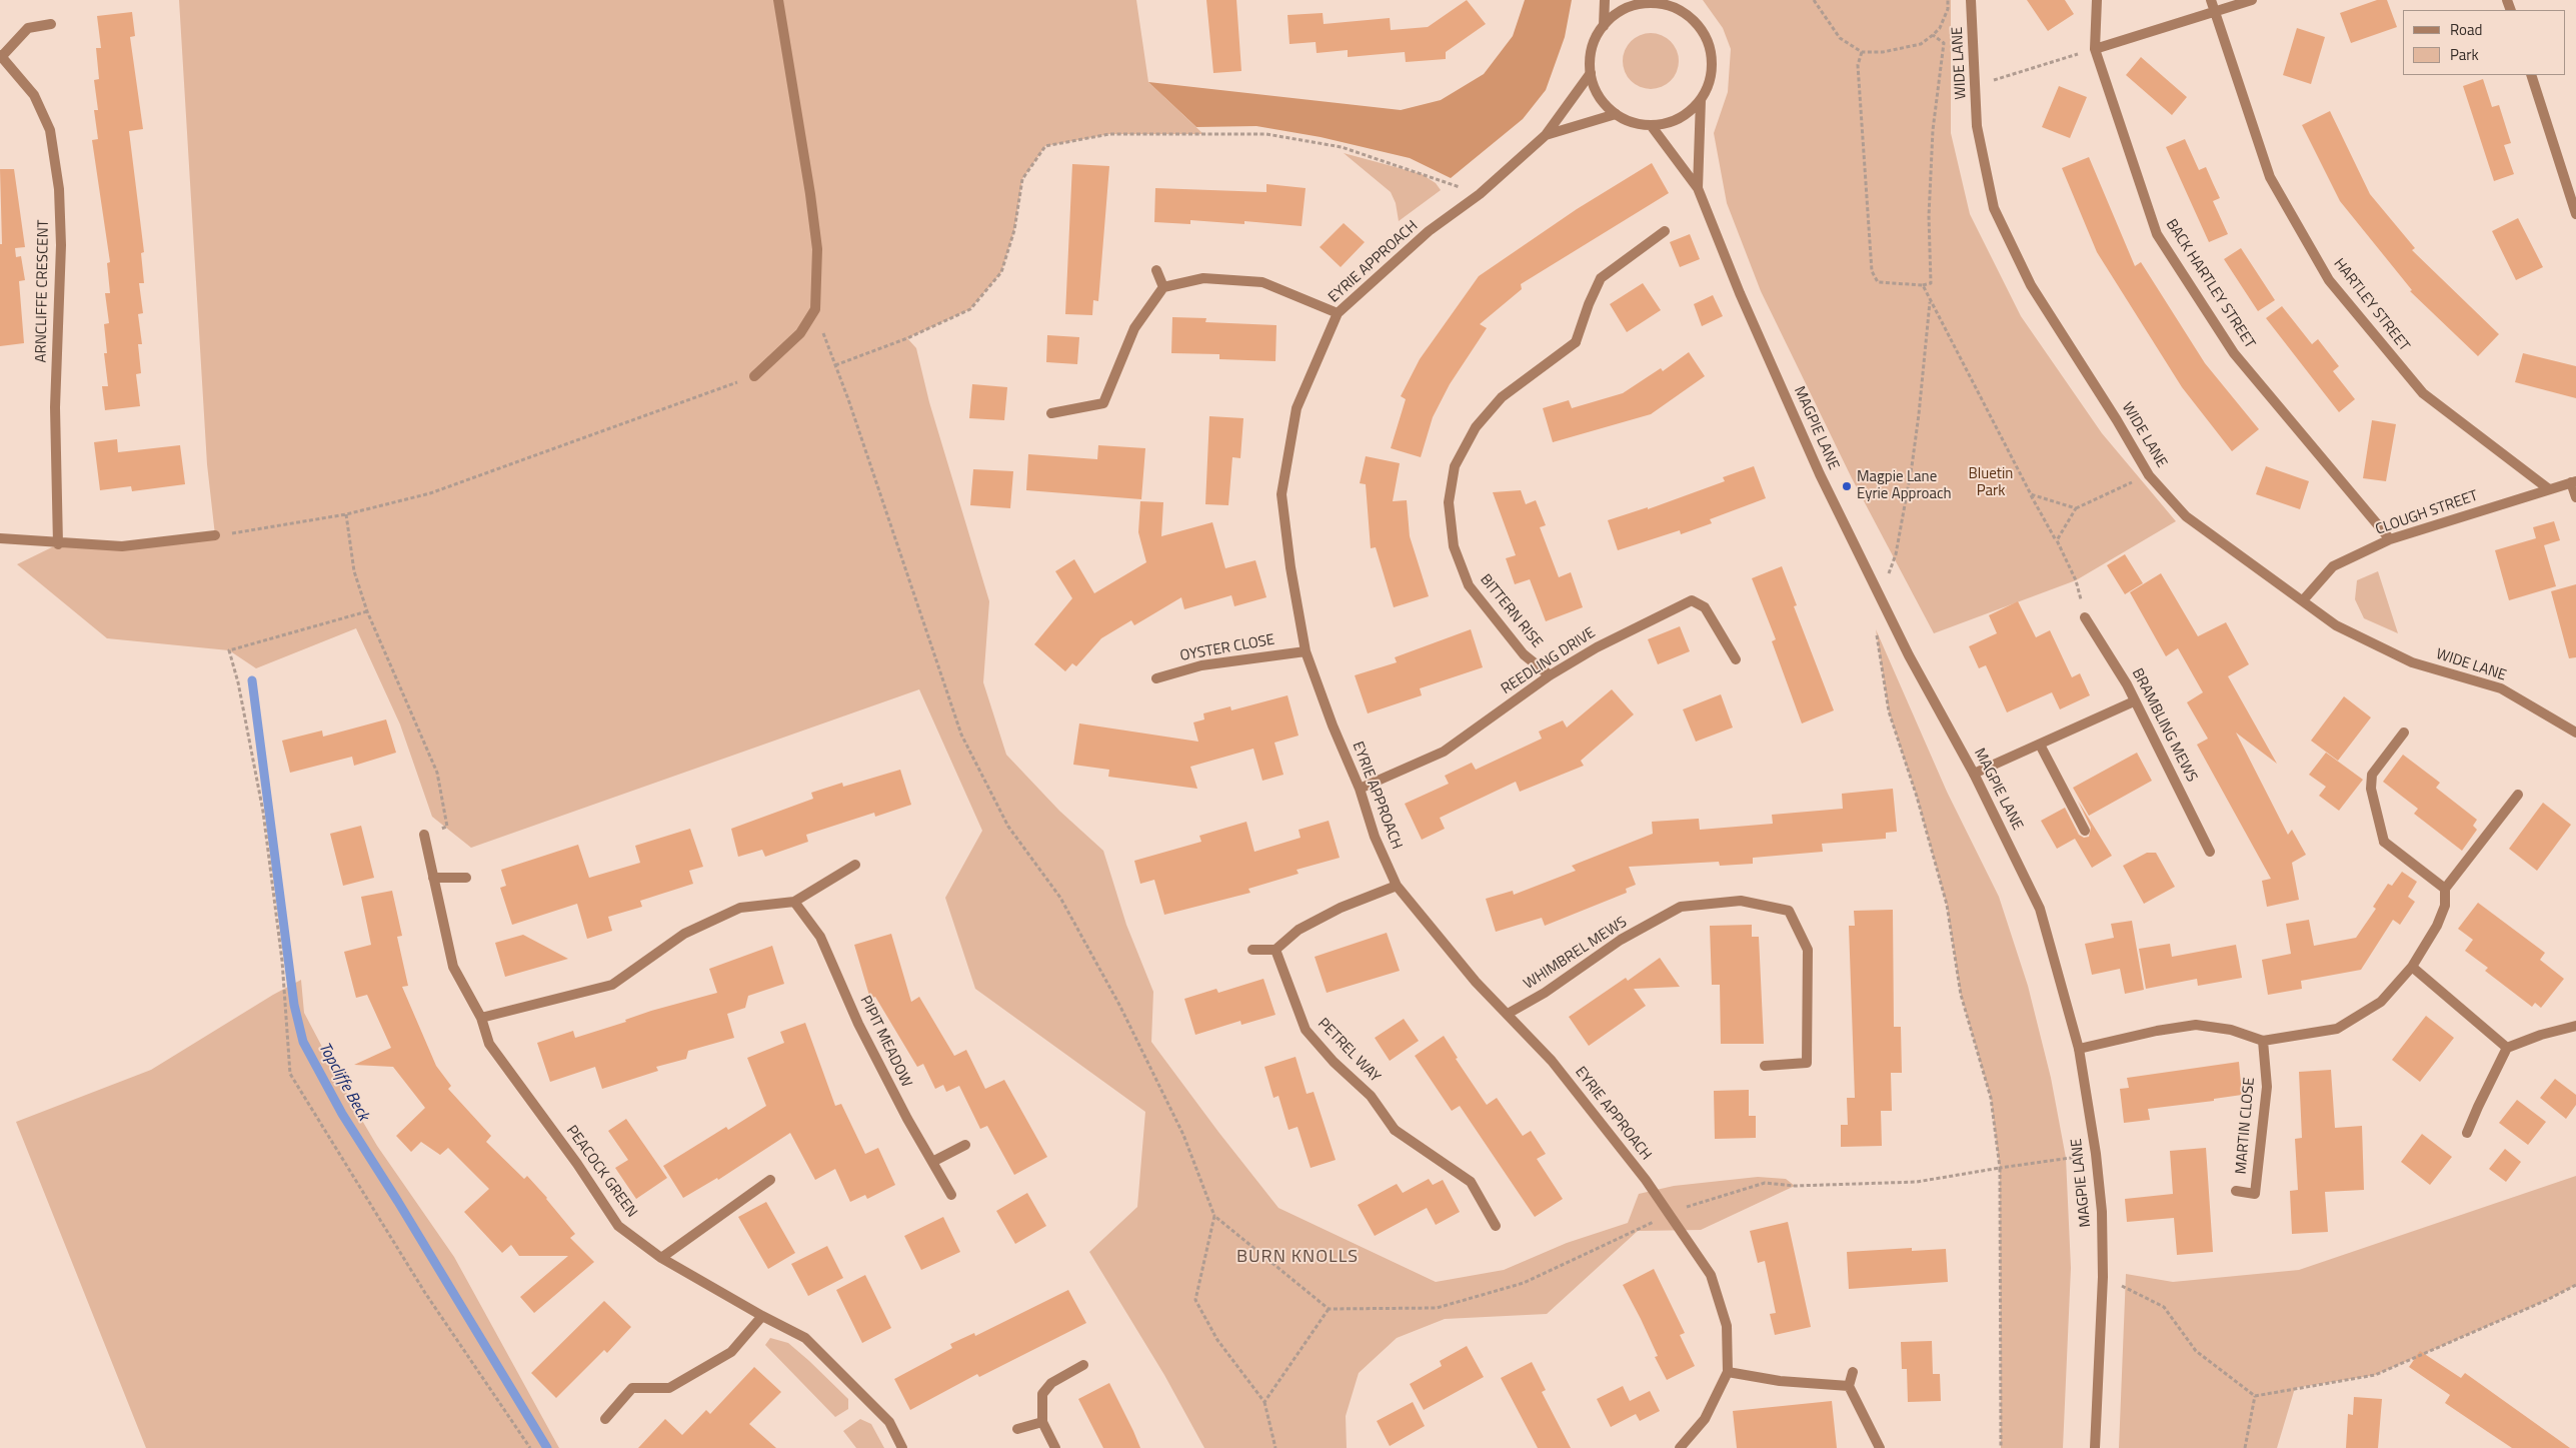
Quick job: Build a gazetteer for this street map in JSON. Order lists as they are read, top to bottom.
{
  "streets": {
    "street": [
      "WIDE LANE",
      "EYRIE APPROACH",
      "BACK HARTLEY STREET",
      "ARNCLIFFE CRESCENT",
      "HARTLEY STREET",
      "MAGPIE LANE",
      "CLOUGH STREET",
      "BITTERN RISE",
      "OYSTER CLOSE",
      "REEDLING DRIVE",
      "BRAMBLING MEWS",
      "WHIMBREL MEWS",
      "PIPIT MEADOW",
      "PETREL WAY",
      "MARTIN CLOSE",
      "PEACOCK GREEN"
    ]
  },
  "crossings": [
    ["WIDE LANE", "CLOUGH STREET"],
    ["EYRIE APPROACH", "MAGPIE LANE"],
    ["EYRIE APPROACH", "OYSTER CLOSE"],
    ["EYRIE APPROACH", "REEDLING DRIVE"],
    ["EYRIE APPROACH", "WHIMBREL MEWS"],
    ["BACK HARTLEY STREET", "CLOUGH STREET"],
    ["HARTLEY STREET", "CLOUGH STREET"],
    ["BITTERN RISE", "REEDLING DRIVE"]
  ],
  "districts": ["BURN KNOLLS"],
  "water": ["Topcliffe Beck"],
  "parks": ["Bluetin Park"],
  "places": ["Magpie Lane Eyrie Approach"],
  "legend": ["Road", "Park"]
}
